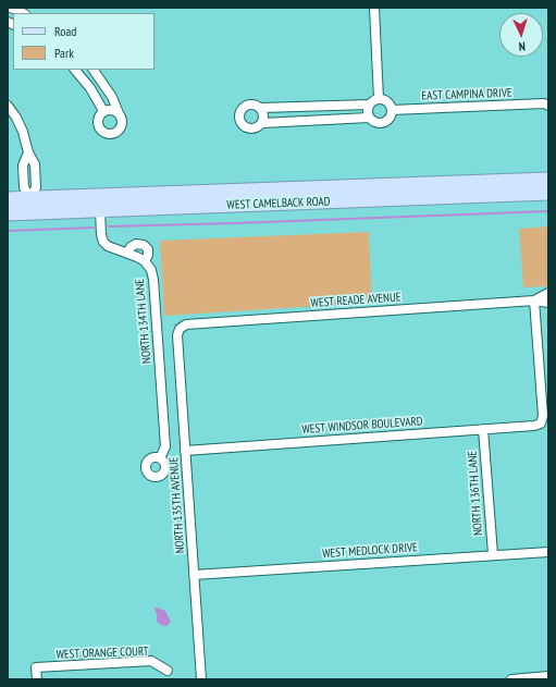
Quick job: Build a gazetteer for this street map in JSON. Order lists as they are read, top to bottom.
{
  "streets": {
    "main road": ["WEST CAMELBACK ROAD"],
    "street": [
      "EAST CAMPINA DRIVE",
      "WEST READE AVENUE",
      "NORTH 134TH LANE",
      "WEST WINDSOR BOULEVARD",
      "NORTH 136TH LANE",
      "NORTH 135TH AVENUE",
      "WEST MEDLOCK DRIVE",
      "WEST ORANGE COURT"
    ]
  },
  "crossings": [
    ["WEST CAMELBACK ROAD", "NORTH 134TH LANE"],
    ["WEST READE AVENUE", "WEST WINDSOR BOULEVARD"],
    ["WEST READE AVENUE", "NORTH 135TH AVENUE"],
    ["WEST WINDSOR BOULEVARD", "NORTH 136TH LANE"],
    ["WEST WINDSOR BOULEVARD", "NORTH 135TH AVENUE"],
    ["NORTH 136TH LANE", "WEST MEDLOCK DRIVE"],
    ["NORTH 135TH AVENUE", "WEST MEDLOCK DRIVE"]
  ],
  "legend": ["Road", "Park"],
  "north": "bottom"
}
